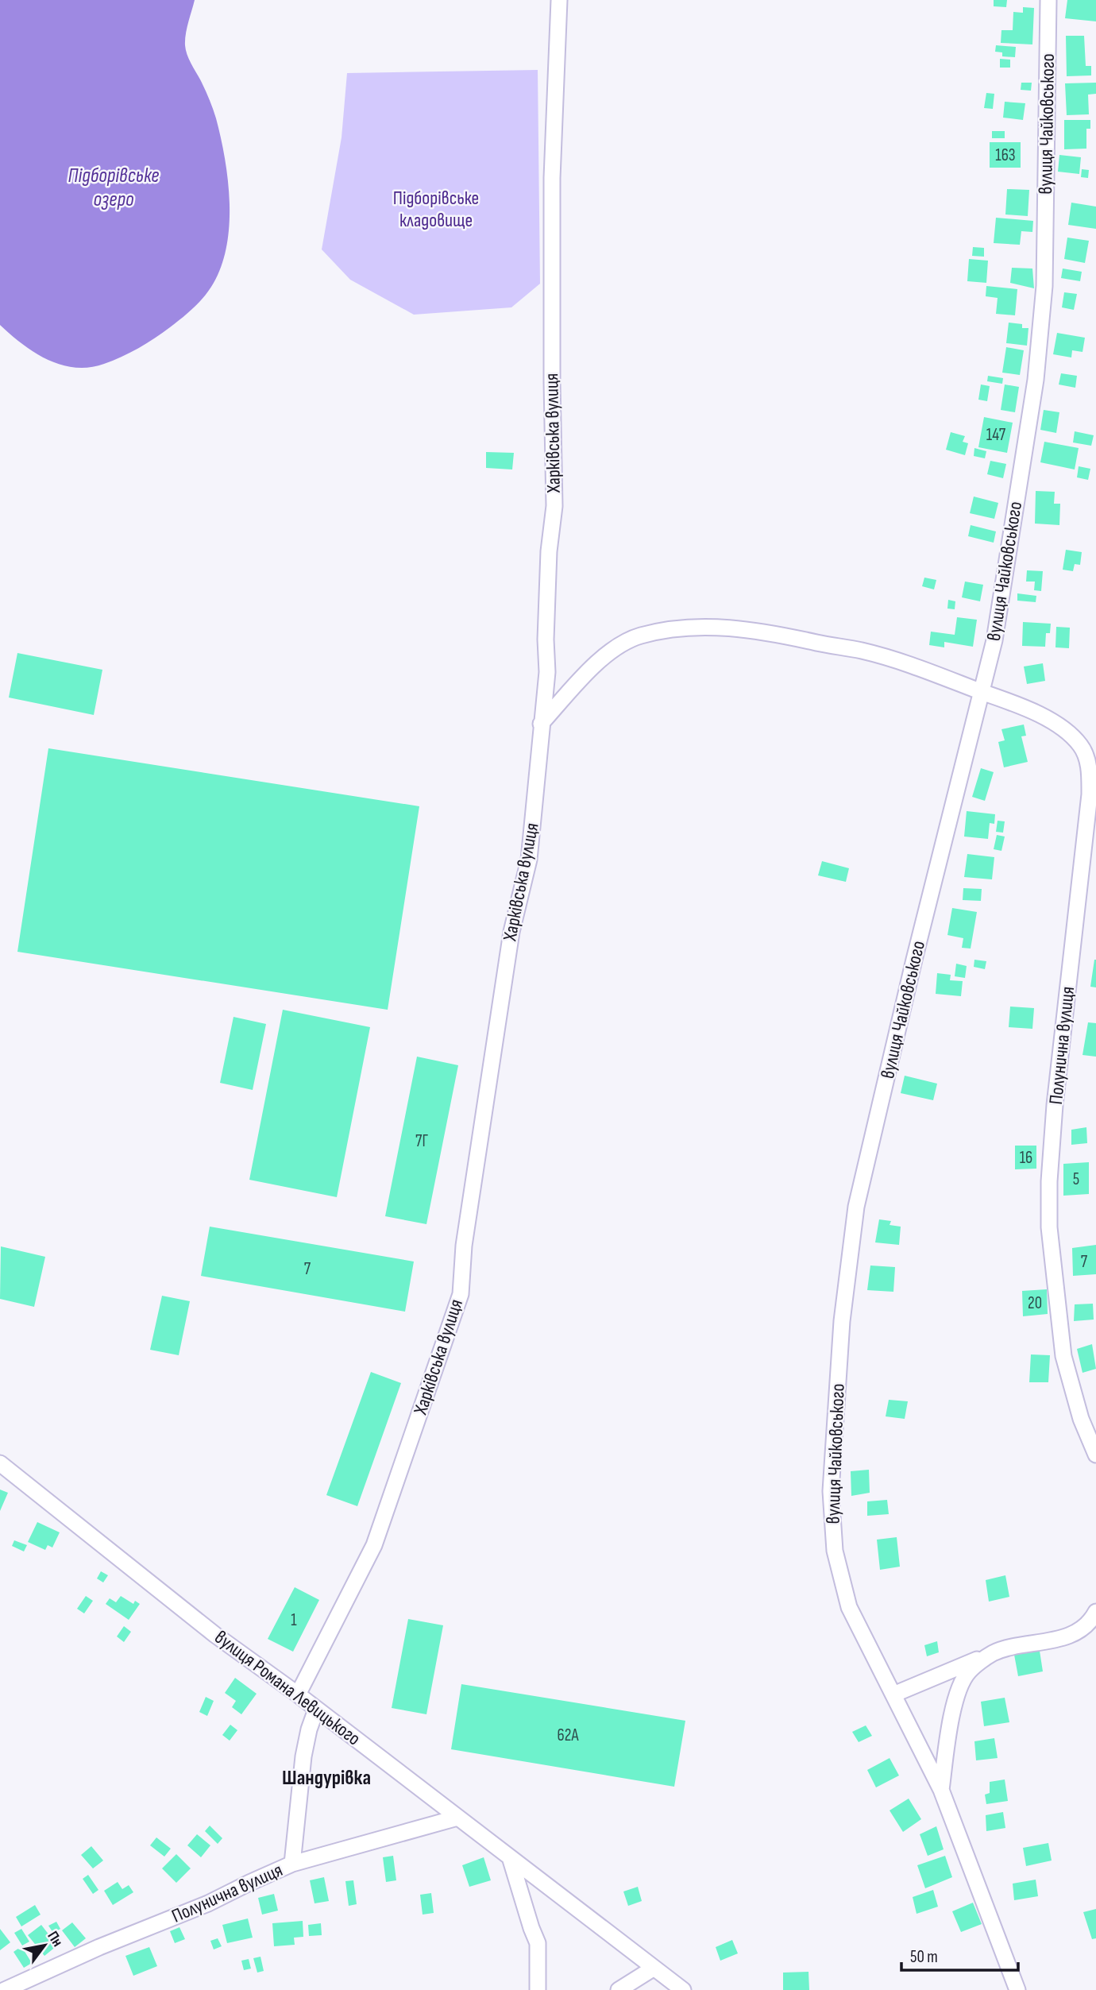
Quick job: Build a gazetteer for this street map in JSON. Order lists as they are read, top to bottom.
{
  "streets": {
    "street": [
      "вулиця Чайковського",
      "Харківська вулиця",
      "Полунична вулиця",
      "вулиця Романа Левицького"
    ]
  },
  "crossings": [
    ["вулиця Чайковського", "Полунична вулиця"],
    ["Харківська вулиця", "Полунична вулиця"],
    ["Харківська вулиця", "вулиця Романа Левицького"],
    ["Полунична вулиця", "вулиця Романа Левицького"]
  ],
  "districts": ["Шандурівка"],
  "water": ["Підборівське озеро"],
  "parks": ["Підборівське кладовище"],
  "house_numbers": [
    "163",
    "147",
    "7Г",
    "16",
    "5",
    "7",
    "7",
    "20",
    "1",
    "62А"
  ],
  "scale_bar": "50 m",
  "north": "top right"
}
